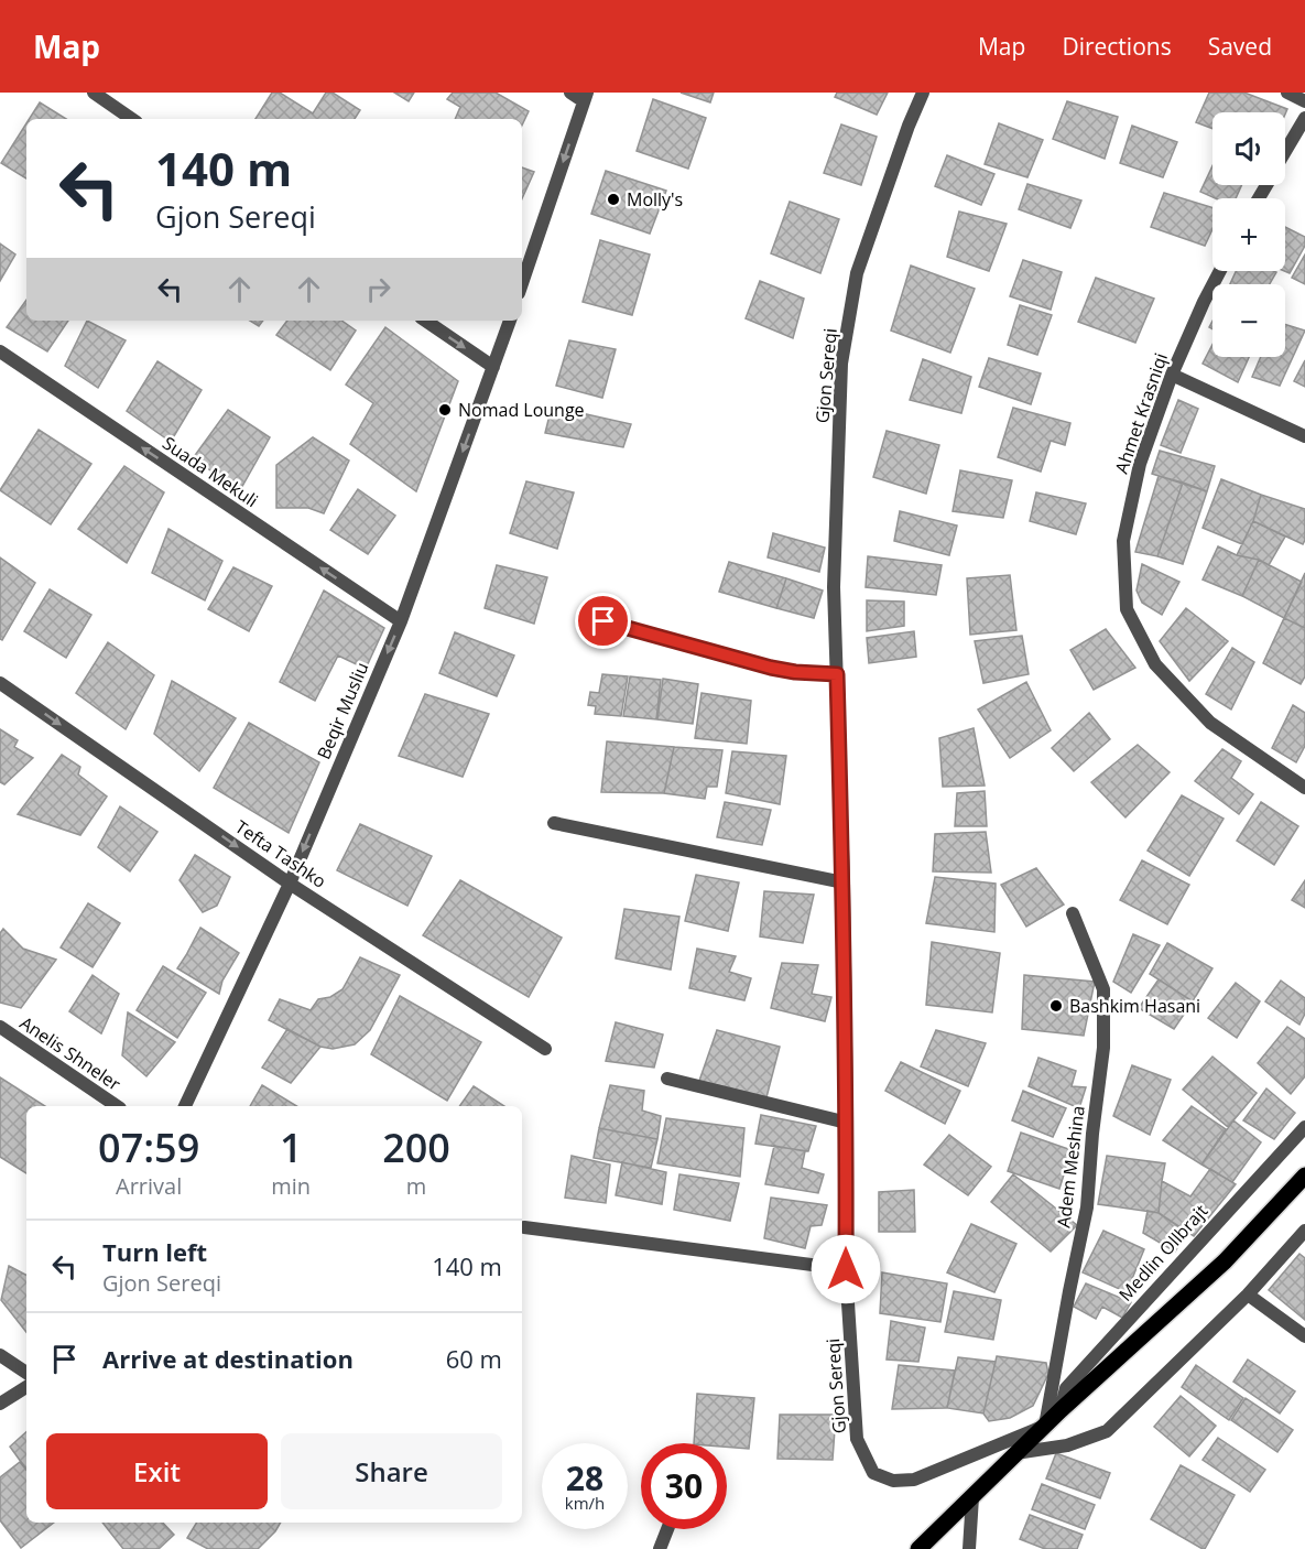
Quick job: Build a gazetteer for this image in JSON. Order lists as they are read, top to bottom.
{
  "streets": {
    "main road": ["Medlin Ollbrajt"],
    "street": [
      "Gjon Sereqi",
      "Ahmet Krasniqi",
      "Suada Mekuli",
      "Beqir Musliu",
      "Tefta Tashko",
      "Anelis Shneler",
      "Adem Meshina"
    ]
  },
  "crossings": [
    ["Gjon Sereqi", "Adem Meshina"],
    ["Gjon Sereqi", "Medlin Ollbrajt"],
    ["Suada Mekuli", "Beqir Musliu"],
    ["Beqir Musliu", "Tefta Tashko"],
    ["Adem Meshina", "Medlin Ollbrajt"]
  ],
  "one_way": ["Suada Mekuli", "Beqir Musliu", "Tefta Tashko"],
  "places": ["Molly's", "Nomad Lounge", "Bashkim Hasani"],
  "page": {
    "header": "Map",
    "nav": ["Map", "Directions", "Saved"],
    "map_buttons": ["+", "−"],
    "turn": ["140 m", "Gjon Sereqi"],
    "eta": [
      "07:59",
      "Arrival",
      "1",
      "min",
      "200",
      "m"
    ],
    "list": [
      {
        "name": "Turn left",
        "note": "Gjon Sereqi",
        "value": "140 m"
      },
      {
        "name": "Arrive at destination",
        "value": "60 m"
      }
    ],
    "buttons": ["Exit", "Share"],
    "speed": "28 km/h",
    "limit": "30"
  }
}
